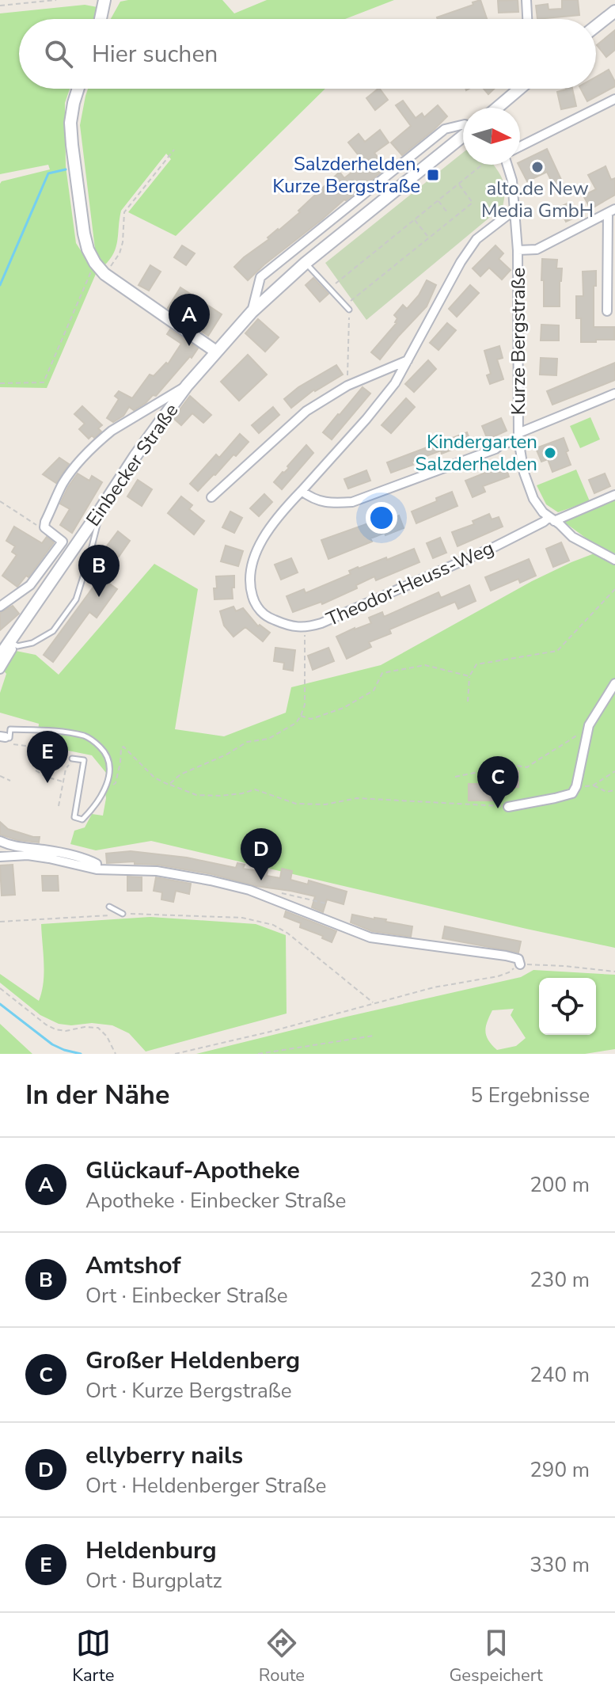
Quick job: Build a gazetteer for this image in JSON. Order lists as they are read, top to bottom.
{
  "streets": {
    "street": ["Kurze Bergstraße", "Einbecker Straße", "Theodor-Heuss-Weg"]
  },
  "crossings": [
    ["Kurze Bergstraße", "Theodor-Heuss-Weg"]
  ],
  "places": {
    "other": ["alto.de New Media GmbH", "Kindergarten Salzderhelden"],
    "transit": ["Salzderhelden, Kurze Bergstraße"]
  },
  "north": "right",
  "page": {
    "search": "Hier suchen",
    "pins": [
      "A",
      "B",
      "E",
      "C",
      "D"
    ],
    "heading": ["In der Nähe", "5 Ergebnisse"],
    "list": [
      {
        "mark": "A",
        "name": "Glückauf-Apotheke",
        "note": "Apotheke · Einbecker Straße",
        "value": "200 m"
      },
      {
        "mark": "B",
        "name": "Amtshof",
        "note": "Ort · Einbecker Straße",
        "value": "230 m"
      },
      {
        "mark": "C",
        "name": "Großer Heldenberg",
        "note": "Ort · Kurze Bergstraße",
        "value": "240 m"
      },
      {
        "mark": "D",
        "name": "ellyberry nails",
        "note": "Ort · Heldenberger Straße",
        "value": "290 m"
      },
      {
        "mark": "E",
        "name": "Heldenburg",
        "note": "Ort · Burgplatz",
        "value": "330 m"
      }
    ],
    "nav": ["Karte", "Route", "Gespeichert"]
  }
}
